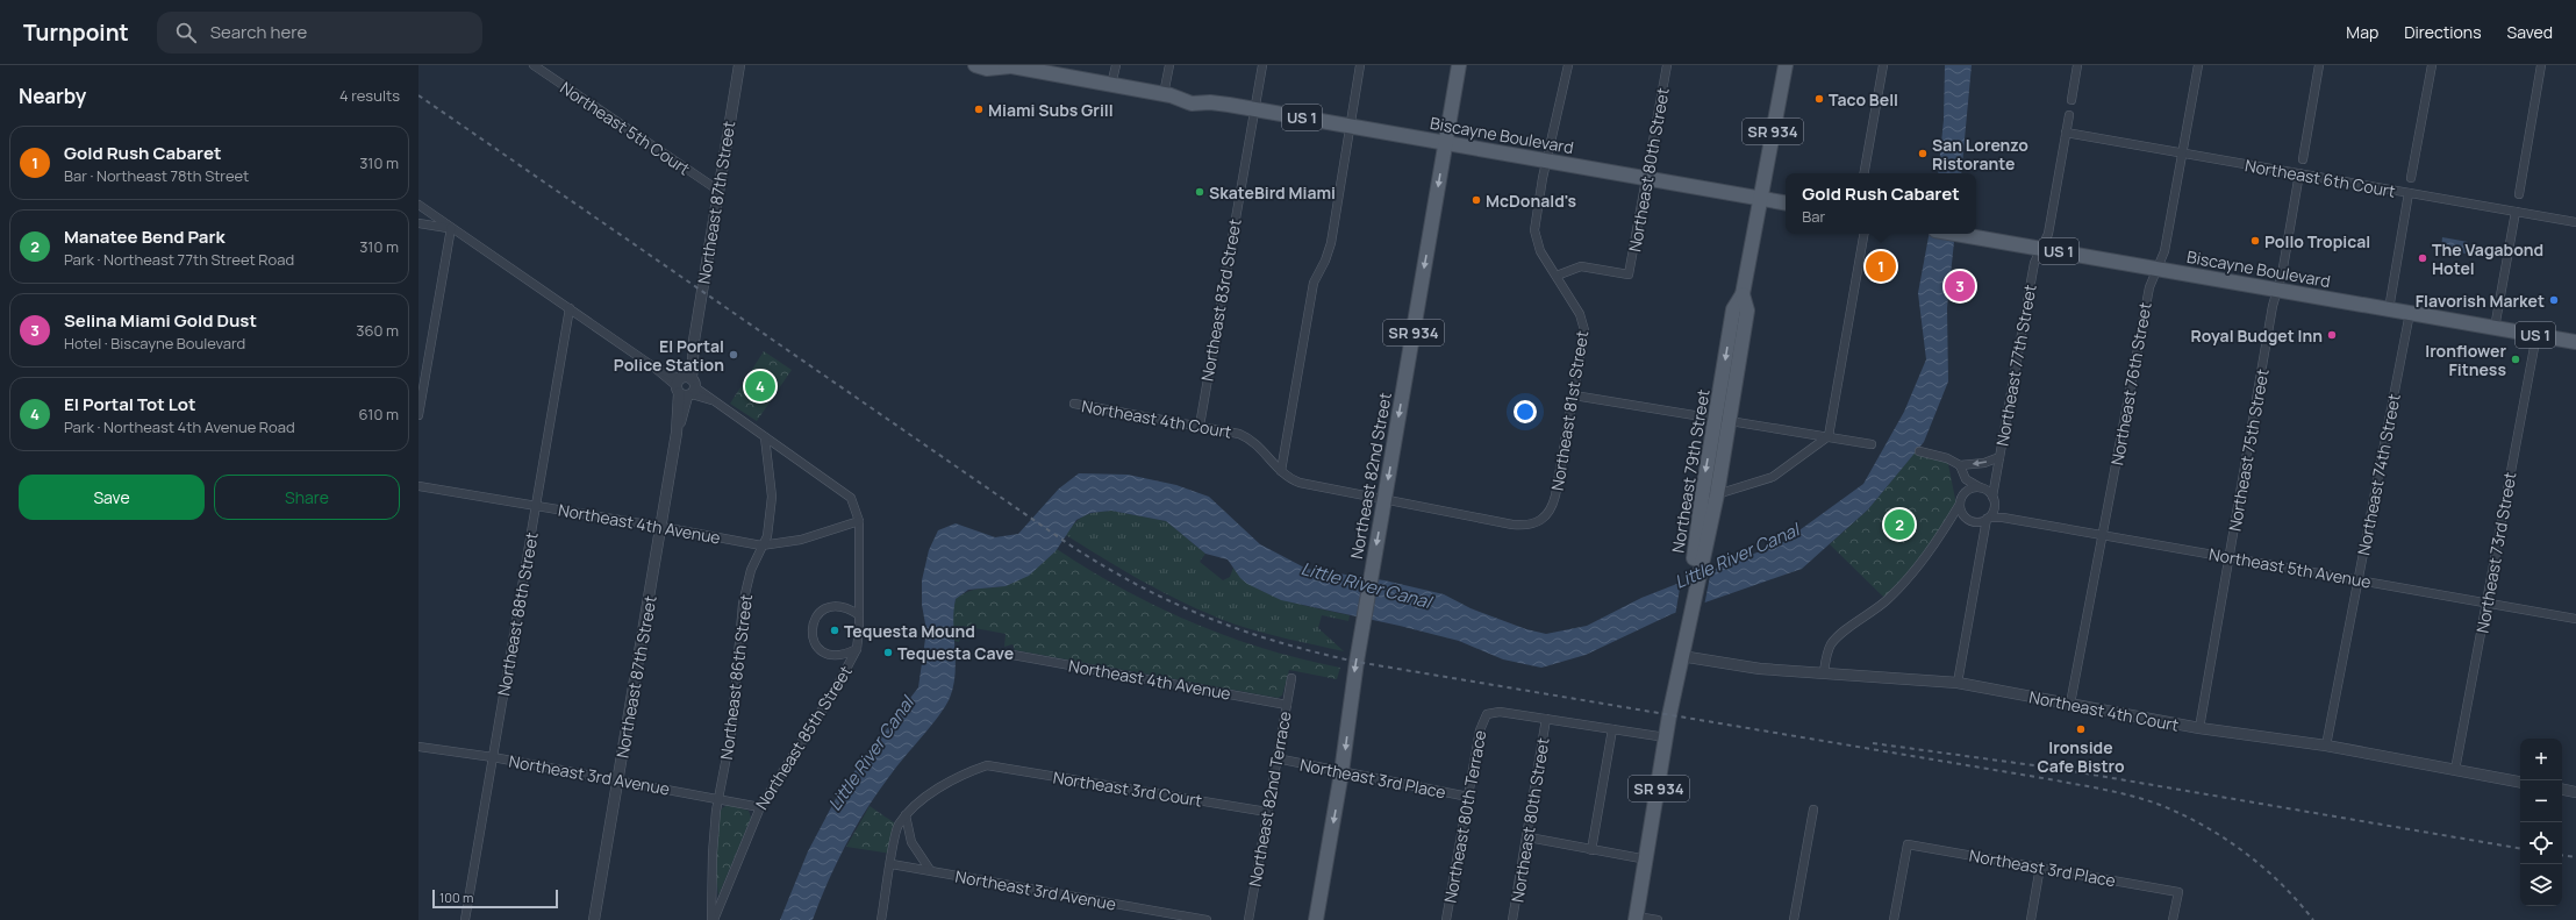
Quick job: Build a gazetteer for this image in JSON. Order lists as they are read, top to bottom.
{
  "streets": {
    "main road": [
      "US 1",
      "SR 934",
      "Biscayne Boulevard",
      "Northeast 79th Street",
      "Northeast 82nd Street"
    ],
    "street": [
      "Northeast 5th Court",
      "Northeast 80th Street",
      "Northeast 6th Court",
      "Northeast 87th Street",
      "Northeast 83rd Street",
      "Northeast 77th Street",
      "Northeast 76th Street",
      "Northeast 81st Street",
      "Northeast 4th Court",
      "Northeast 75th Street",
      "Northeast 74th Street",
      "Northeast 4th Avenue",
      "Northeast 73rd Street",
      "Northeast 5th Avenue",
      "Northeast 88th Street",
      "Northeast 86th Street",
      "Northeast 85th Street",
      "Northeast 3rd Avenue",
      "Northeast 3rd Place",
      "Northeast 3rd Court",
      "Northeast 82nd Terrace",
      "Northeast 80th Terrace"
    ]
  },
  "crossings": [
    ["Northeast 5th Court", "Northeast 87th Street"],
    ["Biscayne Boulevard", "Northeast 80th Street"],
    ["Biscayne Boulevard", "Northeast 83rd Street"],
    ["Biscayne Boulevard", "Northeast 77th Street"],
    ["Biscayne Boulevard", "Northeast 76th Street"],
    ["Biscayne Boulevard", "Northeast 81st Street"],
    ["Biscayne Boulevard", "Northeast 75th Street"],
    ["Biscayne Boulevard", "Northeast 79th Street"],
    ["Biscayne Boulevard", "Northeast 74th Street"],
    ["Biscayne Boulevard", "Northeast 82nd Street"],
    ["Biscayne Boulevard", "Northeast 73rd Street"],
    ["Northeast 80th Street", "Northeast 81st Street"],
    ["Northeast 80th Street", "Northeast 80th Terrace"],
    ["Northeast 6th Court", "Northeast 77th Street"],
    ["Northeast 6th Court", "Northeast 76th Street"],
    ["Northeast 6th Court", "Northeast 75th Street"],
    ["Northeast 87th Street", "Northeast 4th Avenue"],
    ["Northeast 87th Street", "Northeast 3rd Avenue"],
    ["Northeast 83rd Street", "Northeast 4th Court"],
    ["Northeast 77th Street", "Northeast 5th Avenue"],
    ["Northeast 76th Street", "Northeast 4th Court"],
    ["Northeast 76th Street", "Northeast 5th Avenue"],
    ["Northeast 81st Street", "Northeast 4th Court"],
    ["Northeast 4th Court", "Northeast 75th Street"],
    ["Northeast 4th Court", "Northeast 79th Street"],
    ["Northeast 4th Court", "Northeast 74th Street"],
    ["Northeast 4th Court", "Northeast 82nd Street"],
    ["Northeast 4th Court", "Northeast 73rd Street"],
    ["Northeast 75th Street", "Northeast 5th Avenue"],
    ["Northeast 74th Street", "Northeast 5th Avenue"],
    ["Northeast 82nd Street", "Northeast 3rd Place"],
    ["Northeast 4th Avenue", "Northeast 88th Street"],
    ["Northeast 4th Avenue", "Northeast 86th Street"],
    ["Northeast 4th Avenue", "Northeast 85th Street"],
    ["Northeast 4th Avenue", "Northeast 82nd Terrace"],
    ["Northeast 73rd Street", "Northeast 5th Avenue"],
    ["Northeast 88th Street", "Northeast 3rd Avenue"],
    ["Northeast 86th Street", "Northeast 85th Street"],
    ["Northeast 86th Street", "Northeast 3rd Avenue"],
    ["Northeast 85th Street", "Northeast 3rd Avenue"],
    ["Northeast 3rd Place", "Northeast 82nd Terrace"],
    ["Northeast 3rd Place", "Northeast 80th Terrace"],
    ["Northeast 3rd Court", "Northeast 82nd Terrace"]
  ],
  "one_way": ["Northeast 82nd Street"],
  "water": ["Little River Canal"],
  "places": [
    "Taco Bell",
    "Miami Subs Grill",
    "San Lorenzo Ristorante",
    "SkateBird Miami",
    "McDonald's",
    "Pollo Tropical",
    "The Vagabond Hotel",
    "Flavorish Market",
    "Royal Budget Inn",
    "El Portal Police Station",
    "Ironflower Fitness",
    "Tequesta Mound",
    "Tequesta Cave",
    "Ironside Cafe Bistro"
  ],
  "scale_bar": "100 m",
  "page": {
    "header": "Turnpoint",
    "search": "Search here",
    "nav": ["Map", "Directions", "Saved"],
    "heading": ["Nearby", "4 results"],
    "list": [
      {
        "mark": "1",
        "name": "Gold Rush Cabaret",
        "note": "Bar · Northeast 78th Street",
        "value": "310 m"
      },
      {
        "mark": "2",
        "name": "Manatee Bend Park",
        "note": "Park · Northeast 77th Street Road",
        "value": "310 m"
      },
      {
        "mark": "3",
        "name": "Selina Miami Gold Dust",
        "note": "Hotel · Biscayne Boulevard",
        "value": "360 m"
      },
      {
        "mark": "4",
        "name": "El Portal Tot Lot",
        "note": "Park · Northeast 4th Avenue Road",
        "value": "610 m"
      }
    ],
    "popup": ["Gold Rush Cabaret", "Bar"],
    "pins": [
      "1",
      "3",
      "4",
      "2"
    ],
    "buttons": ["Save", "Share"],
    "map_buttons": ["+", "−"],
    "scale": "100 m"
  }
}
